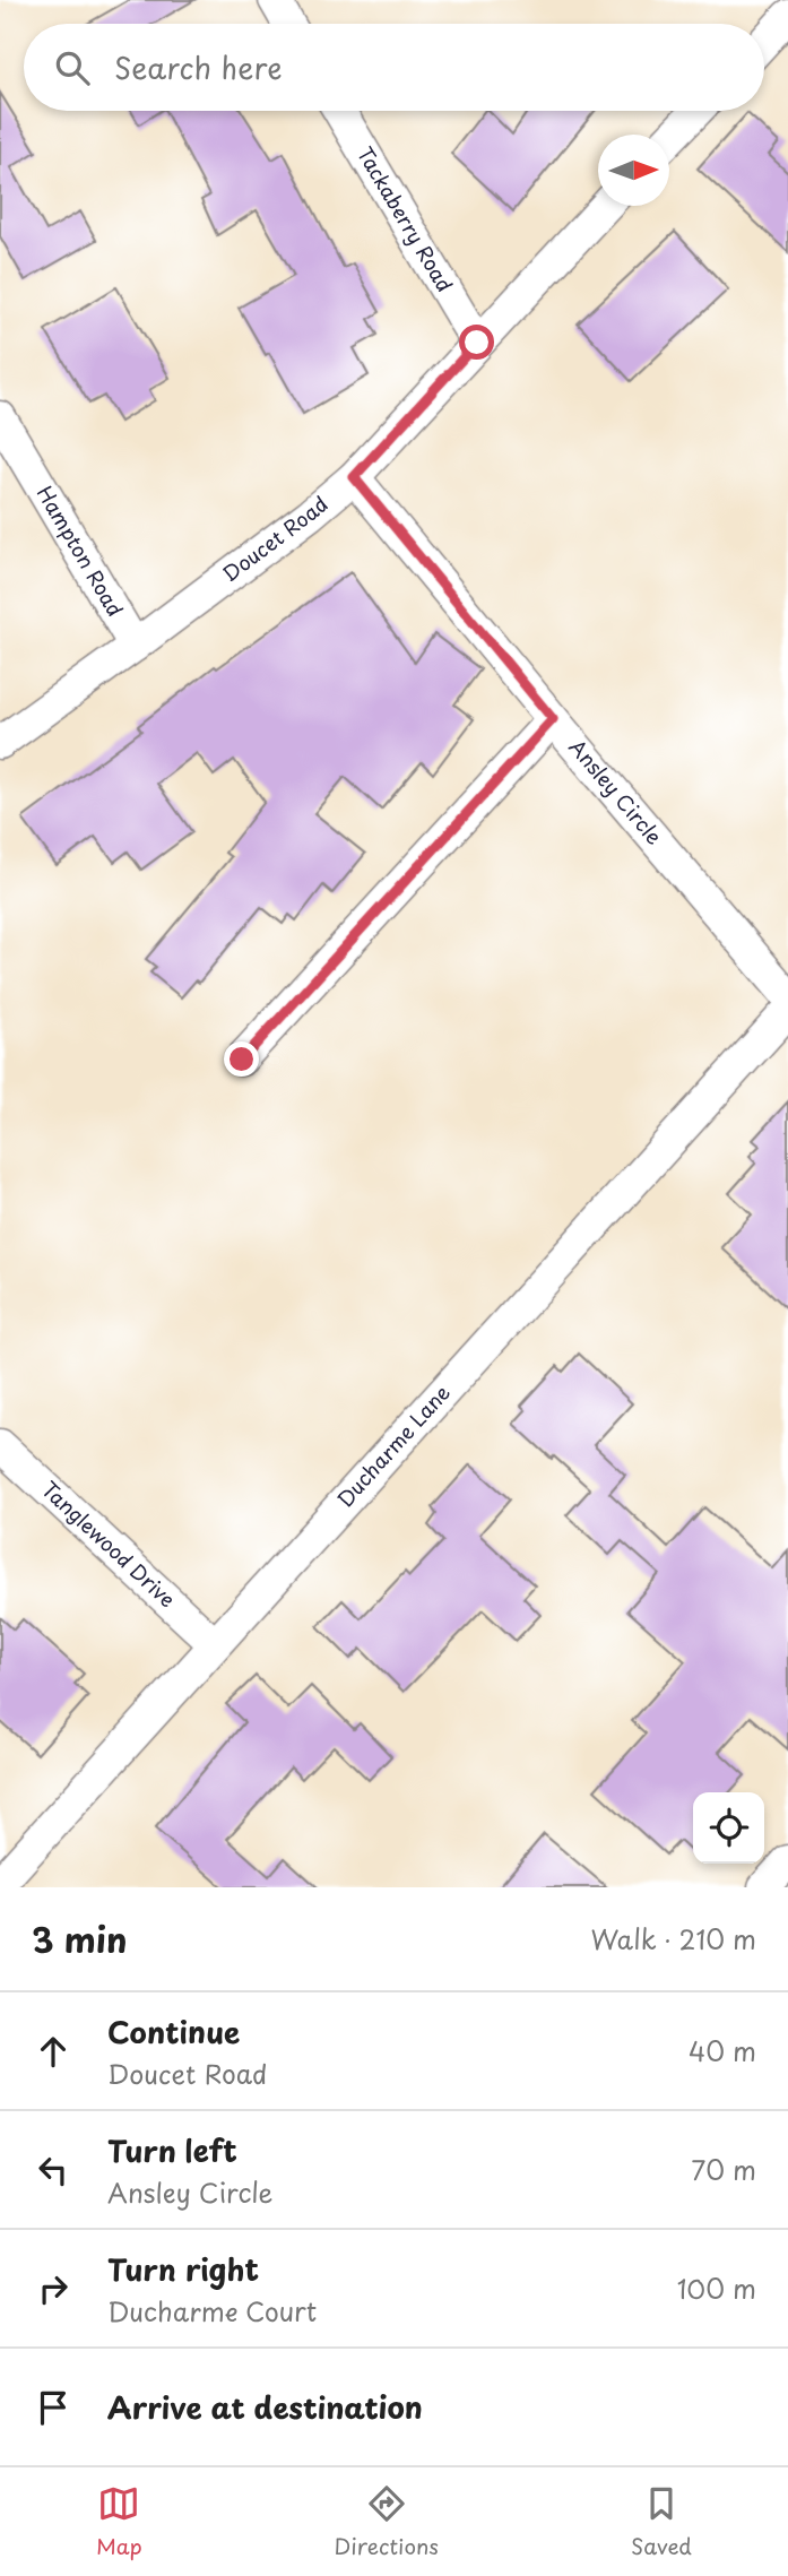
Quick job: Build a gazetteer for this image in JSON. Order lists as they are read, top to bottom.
{
  "streets": {
    "street": [
      "Tackaberry Road",
      "Doucet Road",
      "Hampton Road",
      "Ansley Circle",
      "Ducharme Lane",
      "Tanglewood Drive"
    ]
  },
  "crossings": [
    ["Tackaberry Road", "Doucet Road"],
    ["Doucet Road", "Hampton Road"],
    ["Doucet Road", "Ansley Circle"],
    ["Ducharme Lane", "Tanglewood Drive"]
  ],
  "north": "right",
  "page": {
    "search": "Search here",
    "heading": ["3 min", "Walk · 210 m"],
    "list": [
      ["Continue", "Doucet Road", "40 m"],
      ["Turn left", "Ansley Circle", "70 m"],
      ["Turn right", "Ducharme Court", "100 m"],
      "Arrive at destination"
    ],
    "nav": ["Map", "Directions", "Saved"]
  }
}
